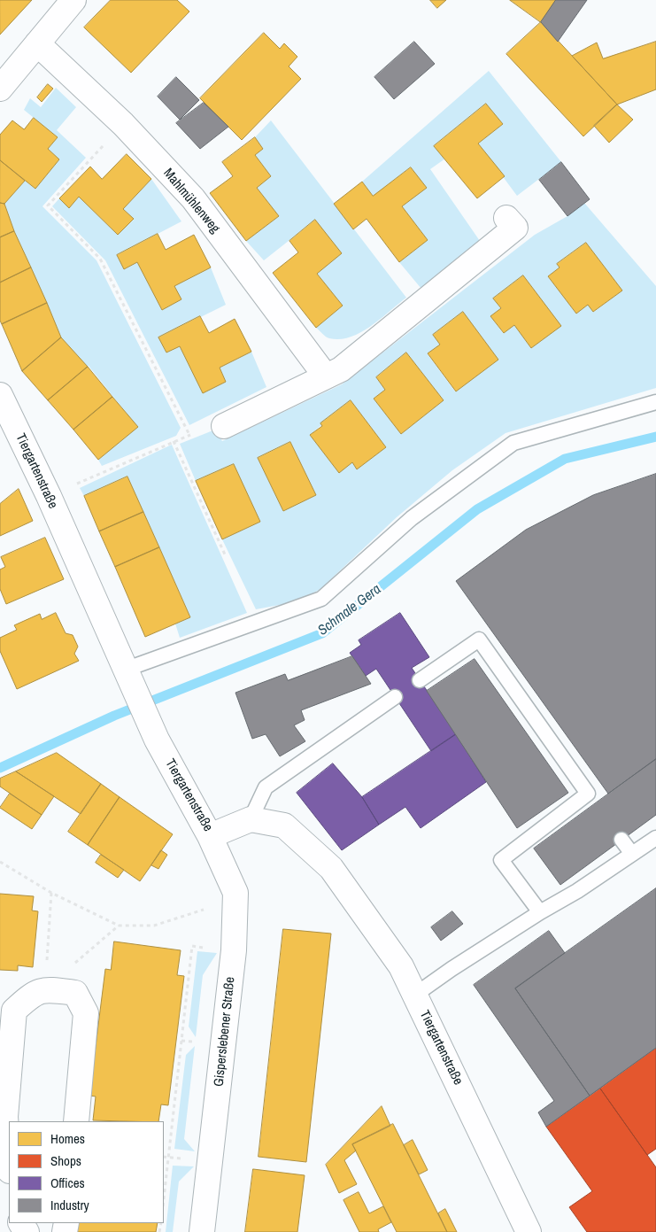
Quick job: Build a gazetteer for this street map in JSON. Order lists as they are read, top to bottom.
{
  "streets": {
    "street": ["Mahlmühlenweg", "Tiergartenstraße", "Gisperslebener Straße"]
  },
  "crossings": [
    ["Tiergartenstraße", "Gisperslebener Straße"]
  ],
  "water": ["Schmale Gera"],
  "legend": [
    "Homes",
    "Shops",
    "Offices",
    "Industry"
  ]
}
